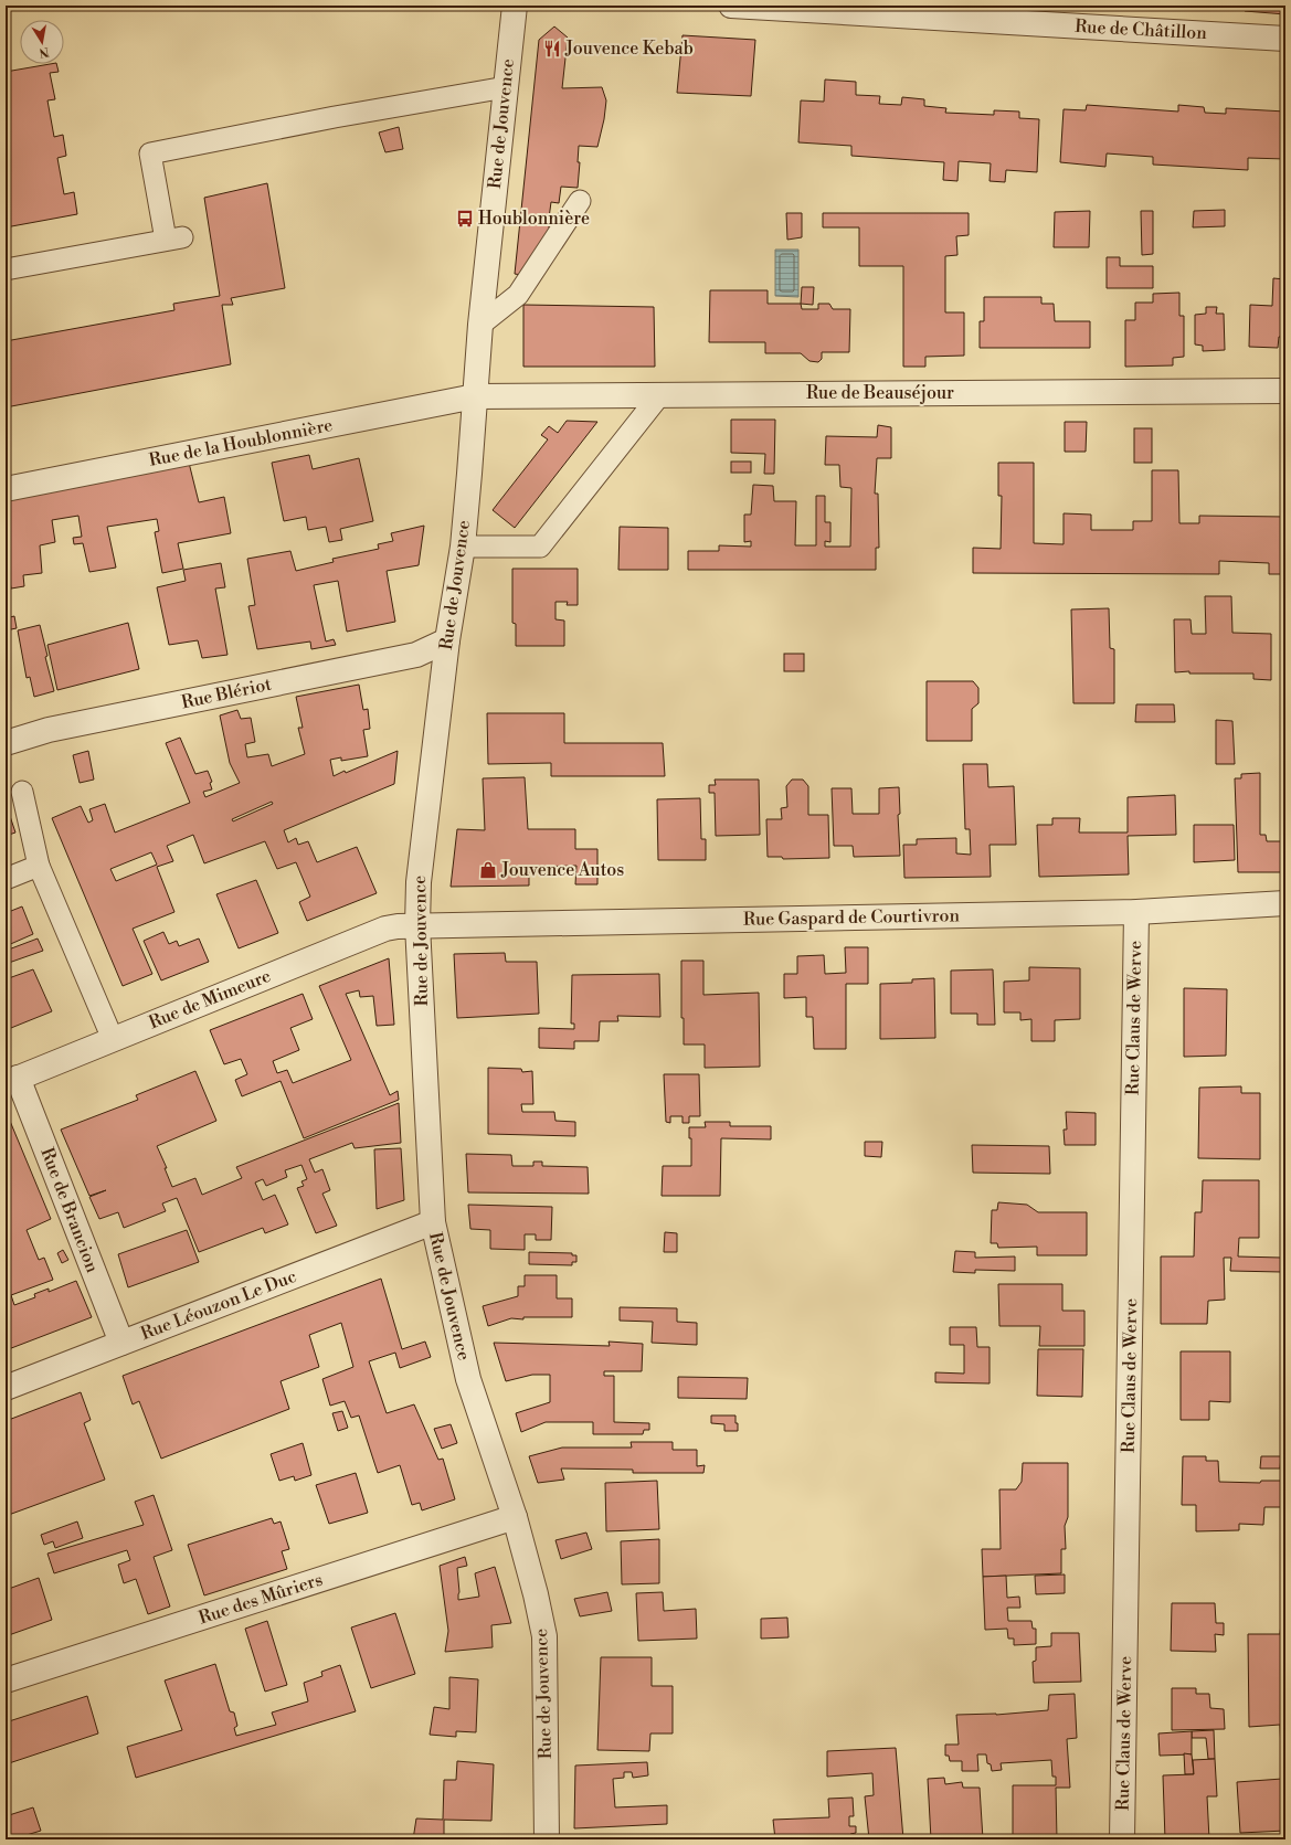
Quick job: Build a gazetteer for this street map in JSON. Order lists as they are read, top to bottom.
{
  "streets": {
    "street": [
      "Rue de Châtillon",
      "Rue de Jouvence",
      "Rue de Beauséjour",
      "Rue de la Houblonnière",
      "Rue Blériot",
      "Rue Gaspard de Courtivron",
      "Rue de Mimeure",
      "Rue Claus de Werve",
      "Rue de Brancion",
      "Rue Léouzon Le Duc",
      "Rue des Mûriers"
    ]
  },
  "crossings": [
    ["Rue de Jouvence", "Rue de Beauséjour"],
    ["Rue de Jouvence", "Rue de la Houblonnière"],
    ["Rue de Jouvence", "Rue Blériot"],
    ["Rue de Jouvence", "Rue Gaspard de Courtivron"],
    ["Rue de Jouvence", "Rue de Mimeure"],
    ["Rue de Jouvence", "Rue Léouzon Le Duc"],
    ["Rue de Jouvence", "Rue des Mûriers"],
    ["Rue de Beauséjour", "Rue de la Houblonnière"],
    ["Rue Gaspard de Courtivron", "Rue de Mimeure"],
    ["Rue Gaspard de Courtivron", "Rue Claus de Werve"],
    ["Rue de Mimeure", "Rue de Brancion"],
    ["Rue de Brancion", "Rue Léouzon Le Duc"]
  ],
  "places": {
    "restaurant": ["Jouvence Kebab"],
    "bus stop": ["Houblonnière"],
    "shop": ["Jouvence Autos"]
  },
  "north": "bottom"
}
